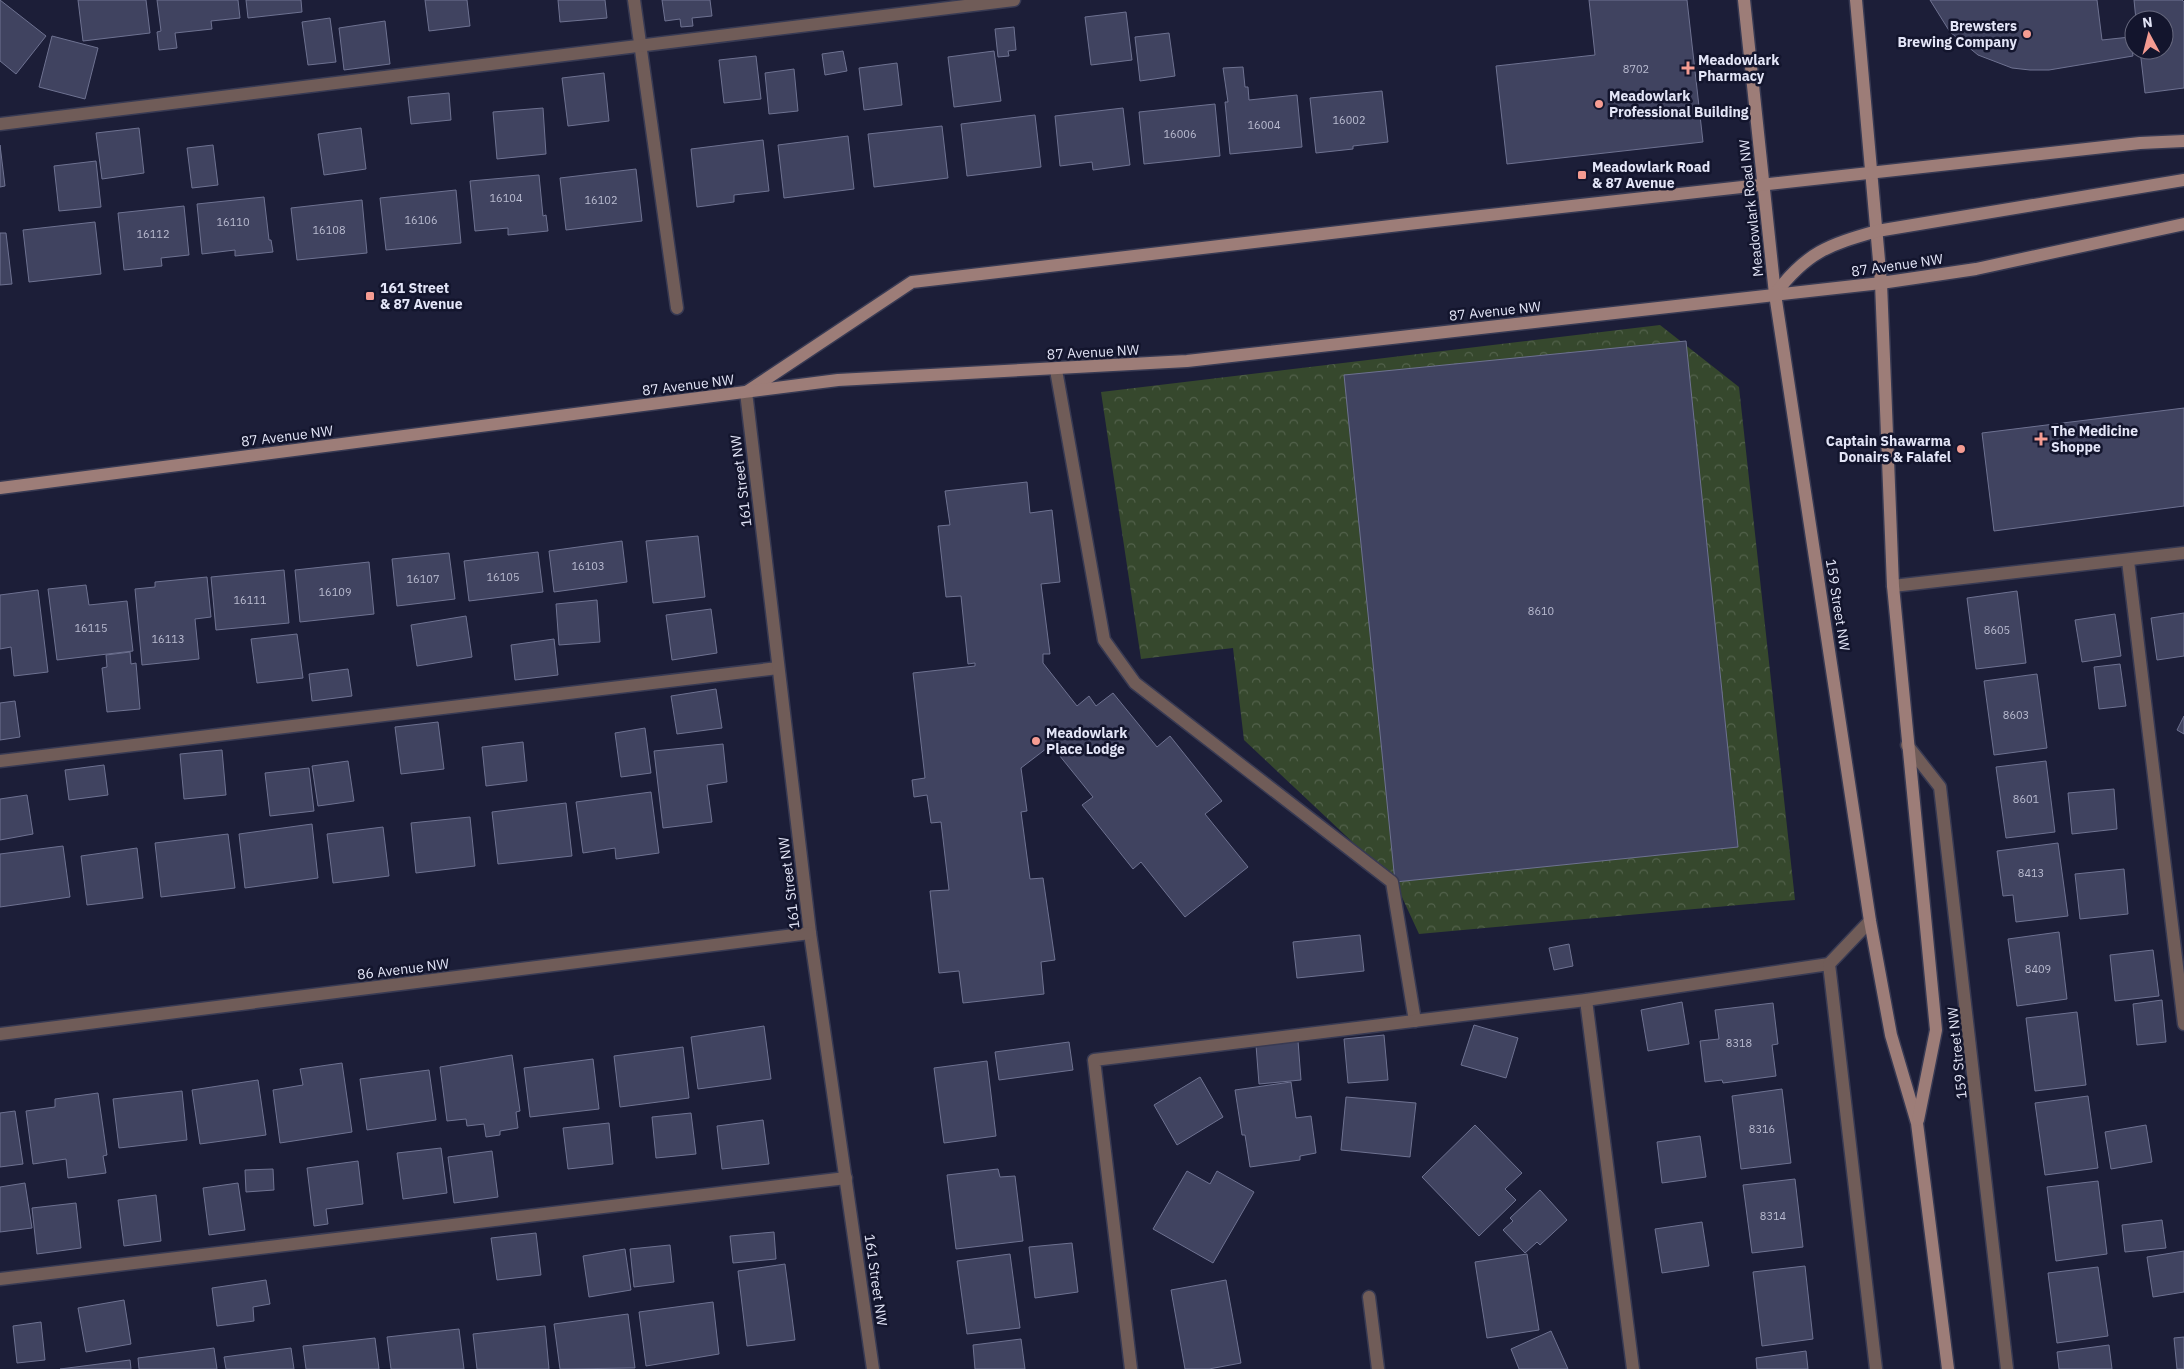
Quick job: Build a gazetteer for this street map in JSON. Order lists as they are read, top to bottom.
{
  "streets": {
    "main road": ["Meadowlark Road NW", "87 Avenue NW", "159 Street NW"],
    "street": ["161 Street NW", "86 Avenue NW"]
  },
  "crossings": [
    ["Meadowlark Road NW", "87 Avenue NW"],
    ["Meadowlark Road NW", "159 Street NW"],
    ["87 Avenue NW", "161 Street NW"],
    ["87 Avenue NW", "159 Street NW"],
    ["161 Street NW", "86 Avenue NW"]
  ],
  "places": {
    "other": [
      "Brewsters Brewing Company",
      "Meadowlark Professional Building",
      "Captain Shawarma Donairs & Falafel",
      "Meadowlark Place Lodge"
    ],
    "health": ["Meadowlark Pharmacy", "The Medicine Shoppe"],
    "transit": ["Meadowlark Road & 87 Avenue", "161 Street & 87 Avenue"]
  },
  "house_numbers": [
    "8702",
    "16002",
    "16004",
    "16006",
    "16104",
    "16102",
    "16106",
    "16110",
    "16108",
    "16112",
    "16103",
    "16105",
    "16107",
    "16109",
    "16111",
    "8610",
    "16115",
    "8605",
    "16113",
    "8603",
    "8601",
    "8413",
    "8409",
    "8318",
    "8316",
    "8314"
  ],
  "north": "top"
}
